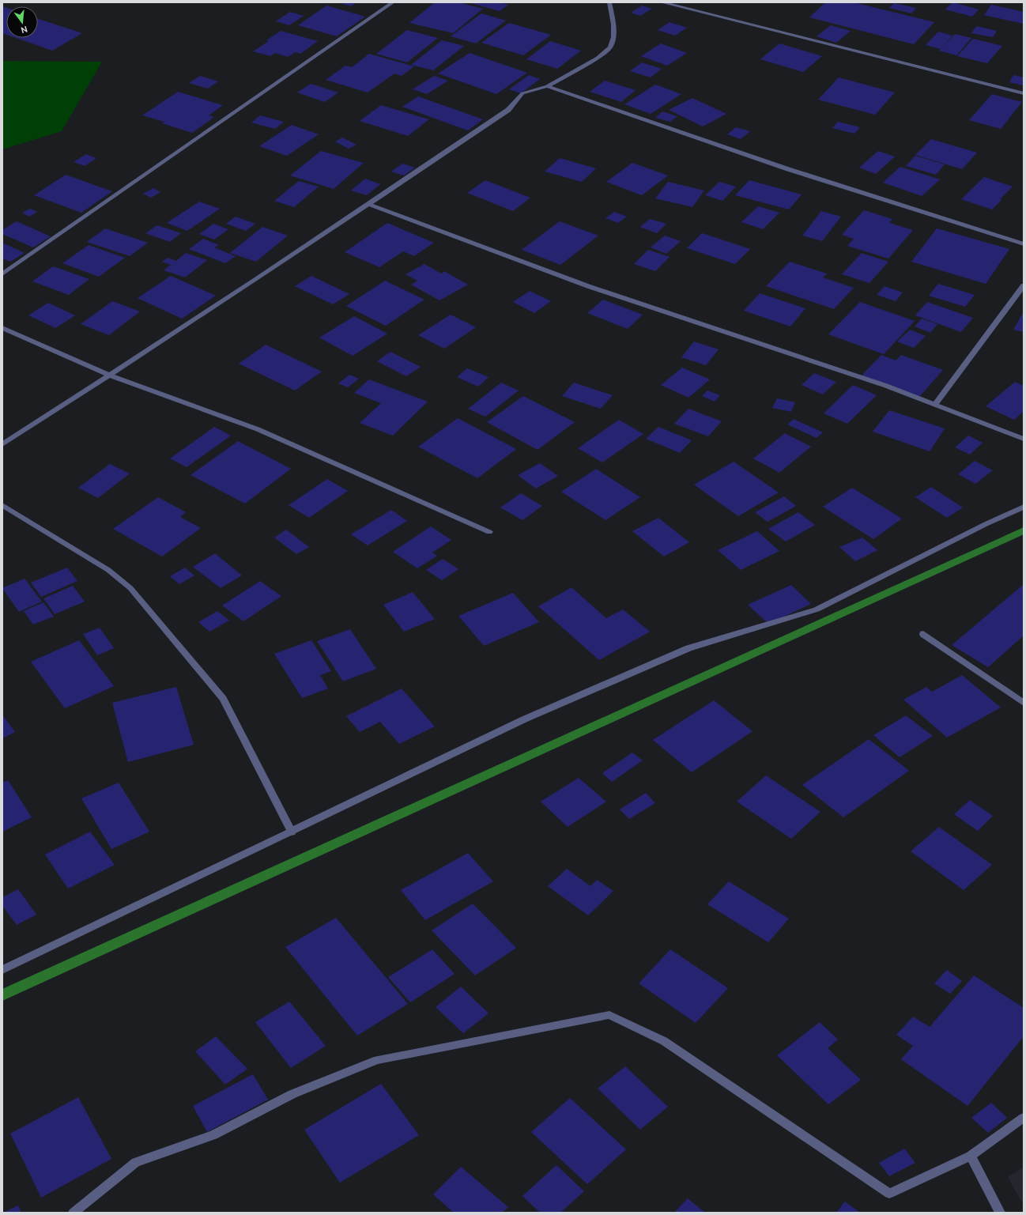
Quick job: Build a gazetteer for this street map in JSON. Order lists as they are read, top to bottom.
{
  "north": "bottom"
}
